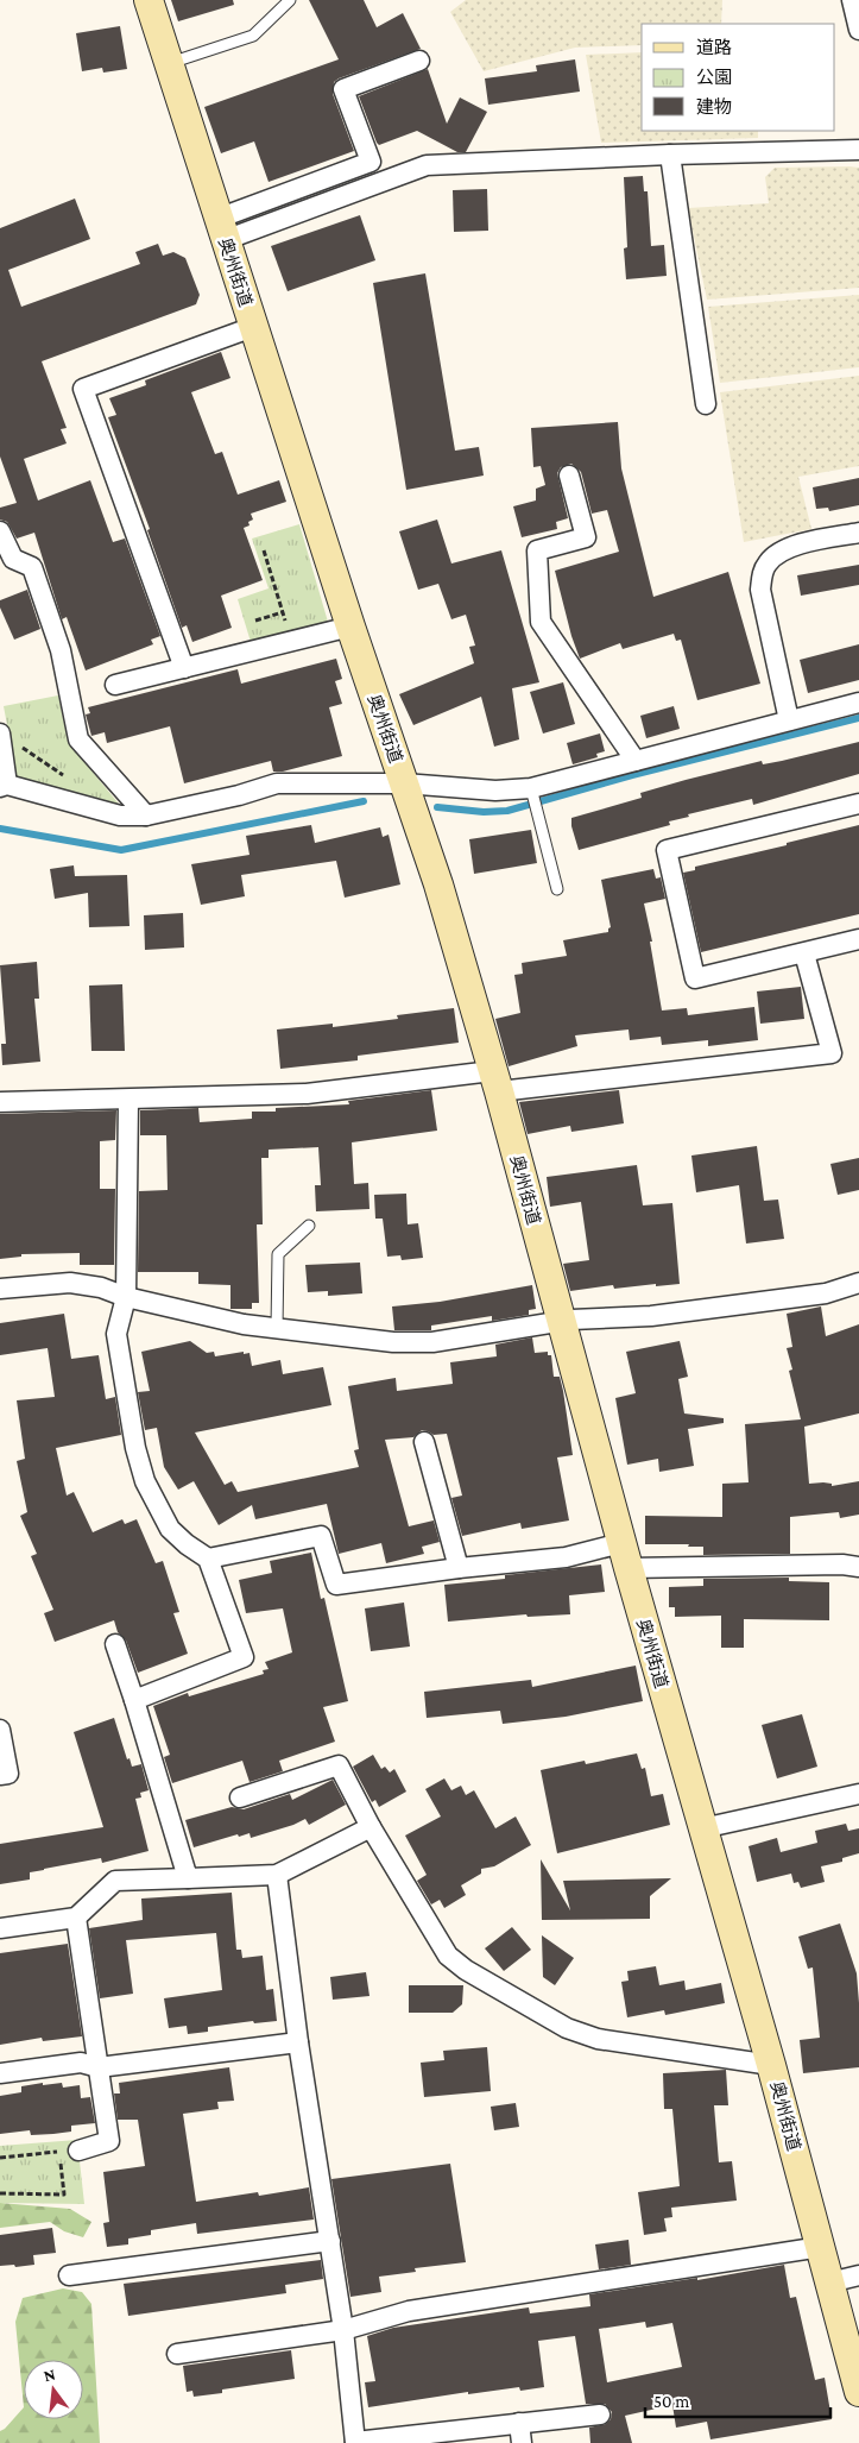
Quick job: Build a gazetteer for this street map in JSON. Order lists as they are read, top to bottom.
{
  "streets": {
    "main road": ["奥州街道"]
  },
  "legend": ["道路", "公園", "建物"],
  "scale_bar": "50 m",
  "north": "top"
}
